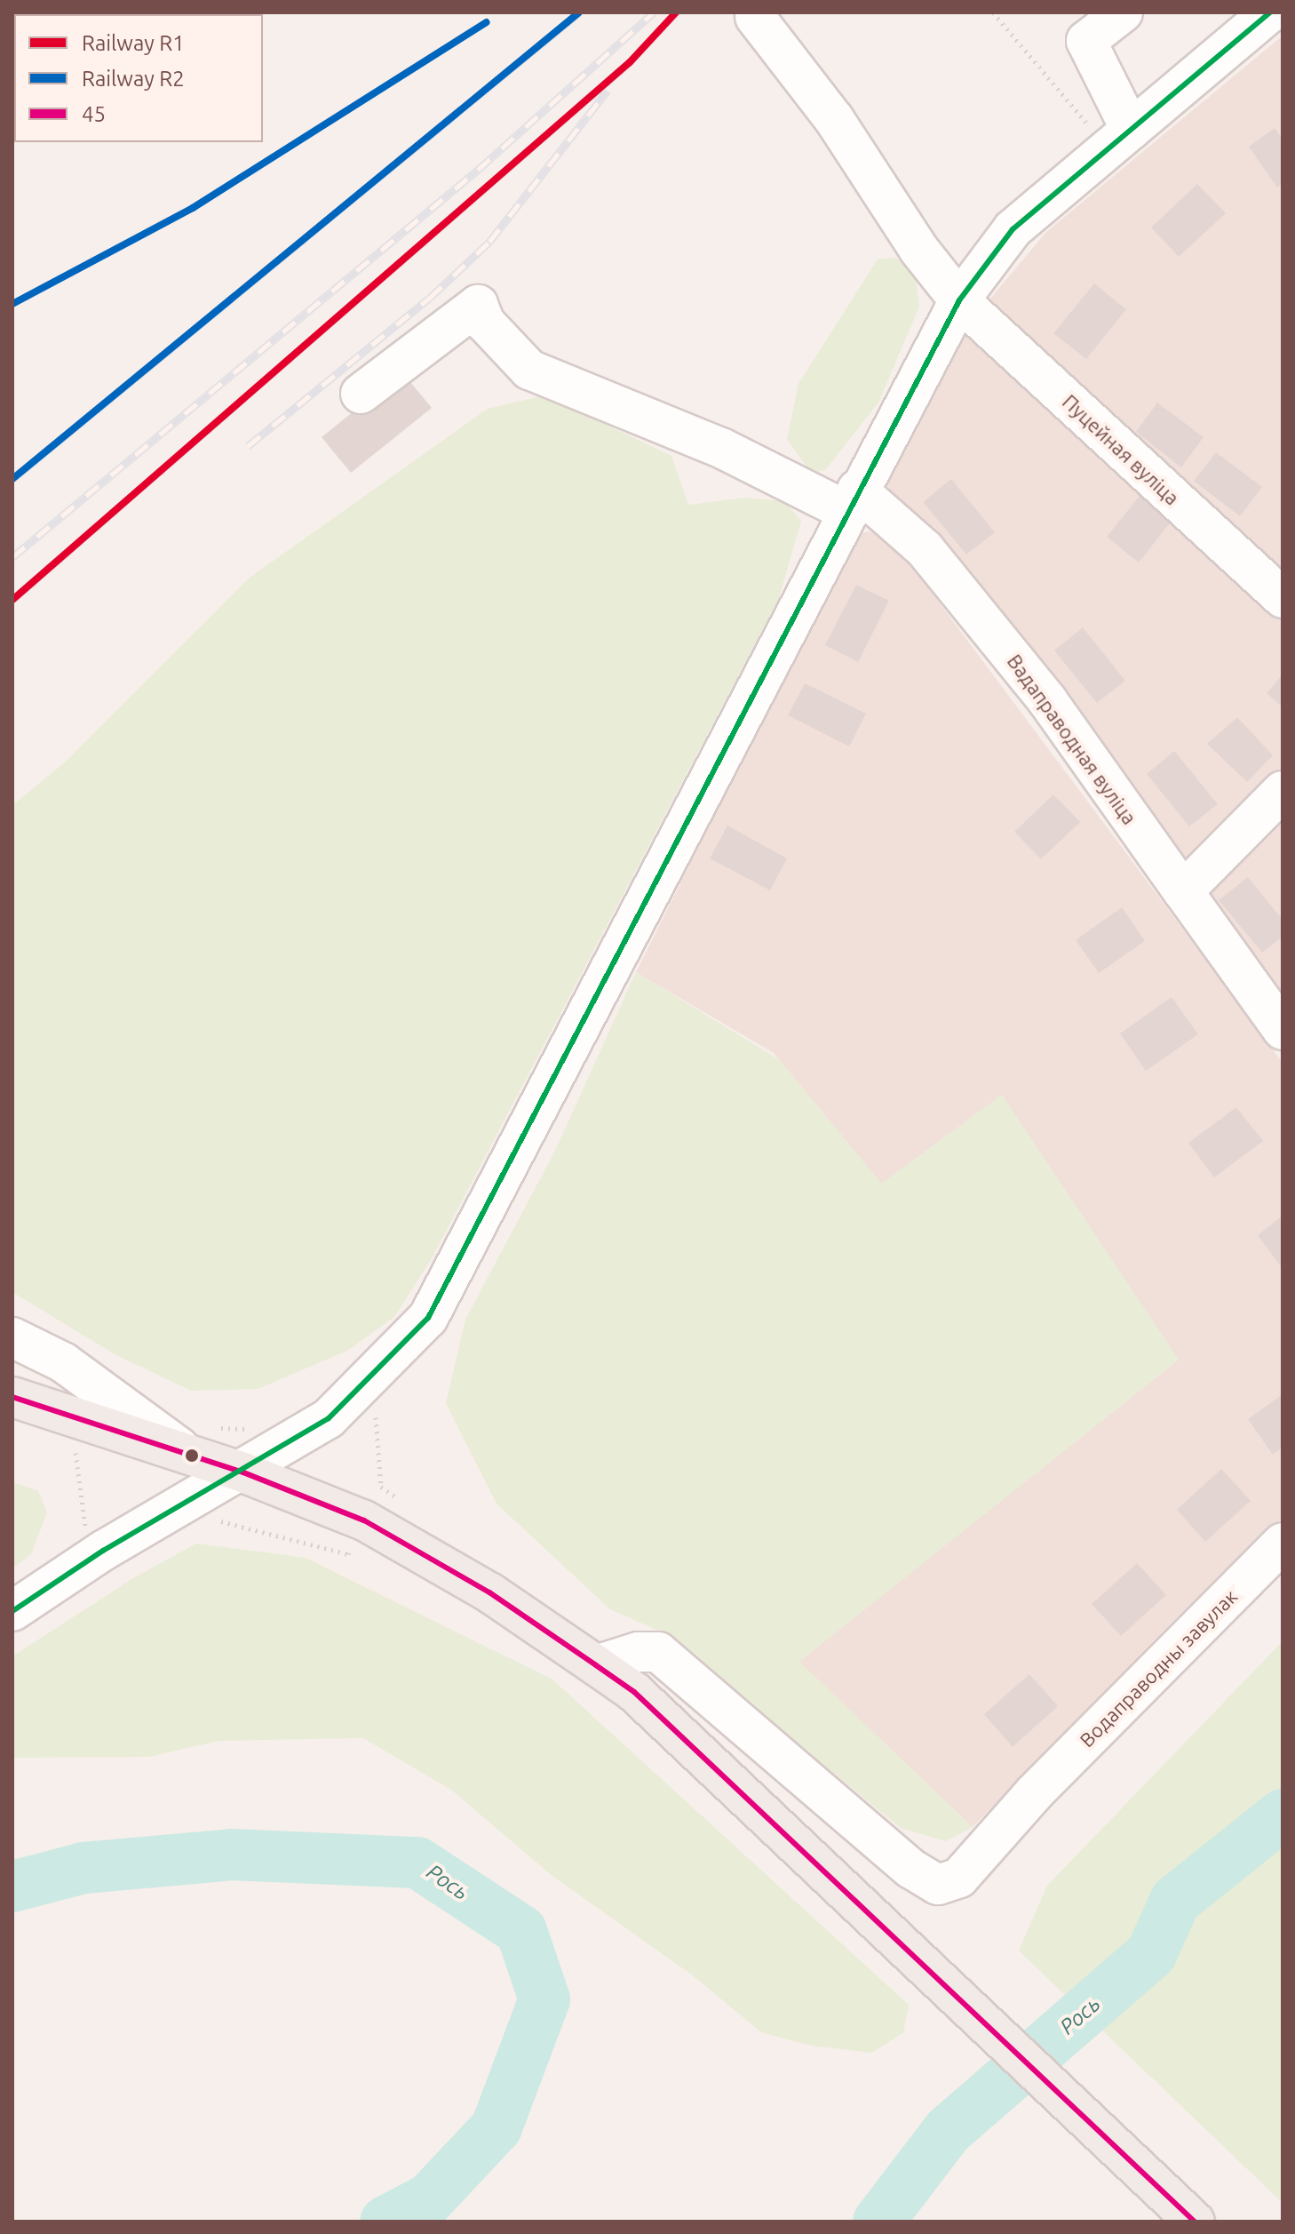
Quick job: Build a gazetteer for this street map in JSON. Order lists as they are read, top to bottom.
{
  "streets": {
    "street": ["Пуцейная вуліца", "Вадаправодная вуліца", "Водаправодны завулак"]
  },
  "water": ["Рось"],
  "lines": ["rail line R1", "rail line R2", "transit line 45"],
  "legend": ["Railway R1", "Railway R2", "45"]
}
